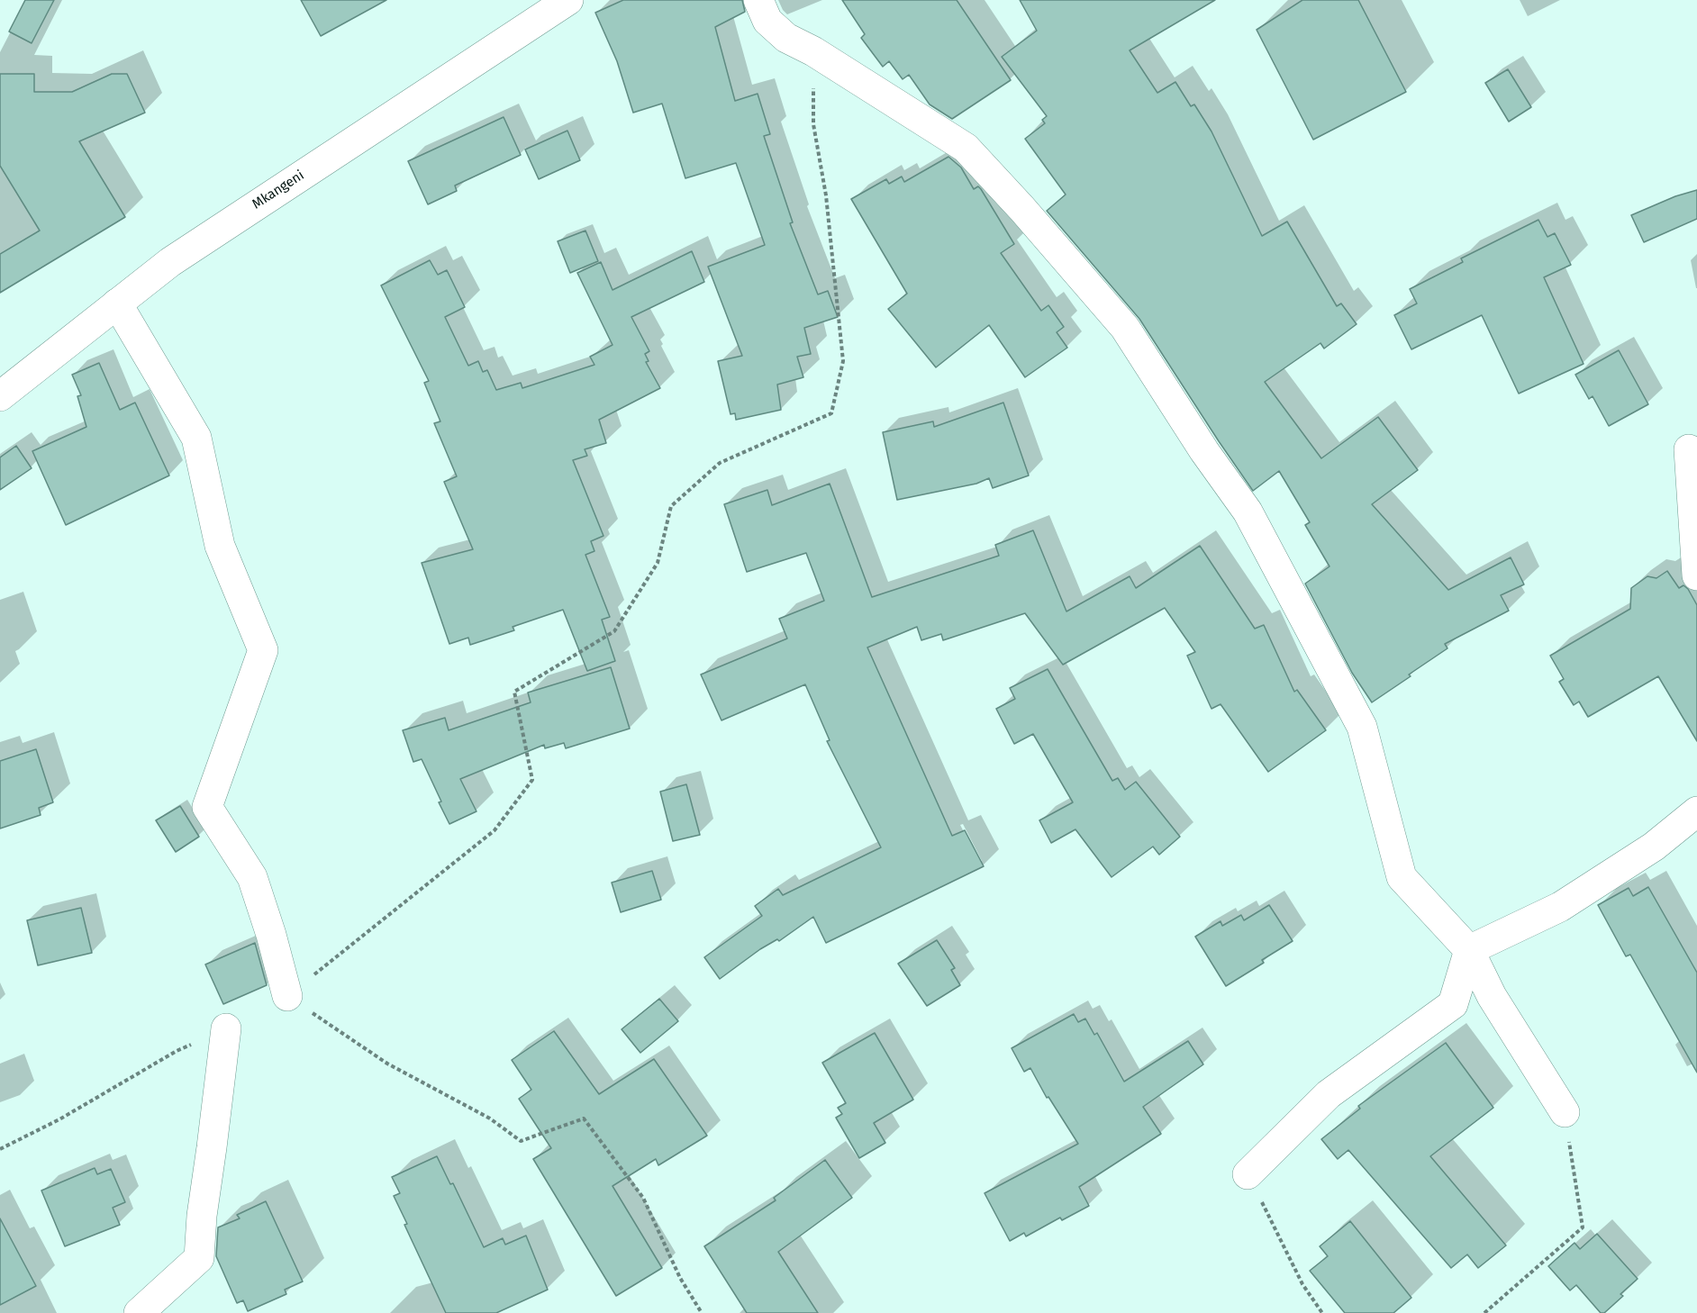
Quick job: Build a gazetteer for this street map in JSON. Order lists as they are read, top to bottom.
{
  "streets": {
    "street": ["Mkangeni"]
  }
}
